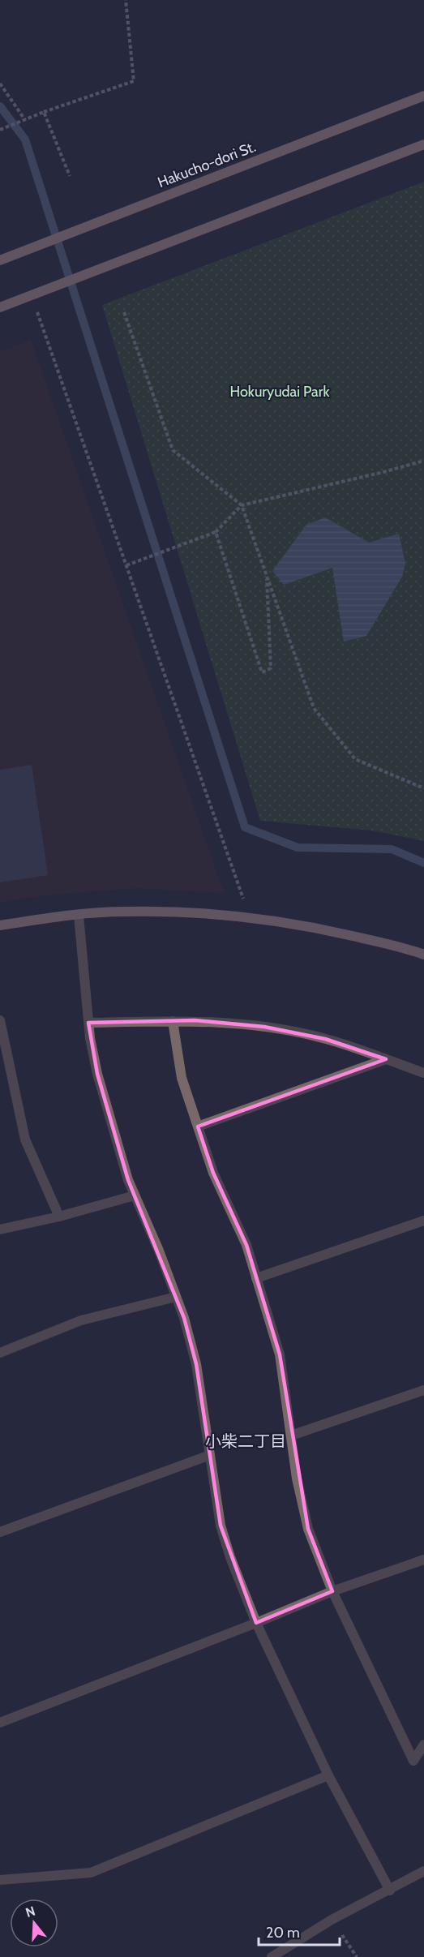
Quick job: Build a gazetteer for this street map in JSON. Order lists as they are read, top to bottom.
{
  "streets": {
    "main road": ["Hakucho-dori St."]
  },
  "districts": ["小柴二丁目"],
  "parks": ["Hokuryudai Park"],
  "scale_bar": "20 m",
  "north": "top"
}
